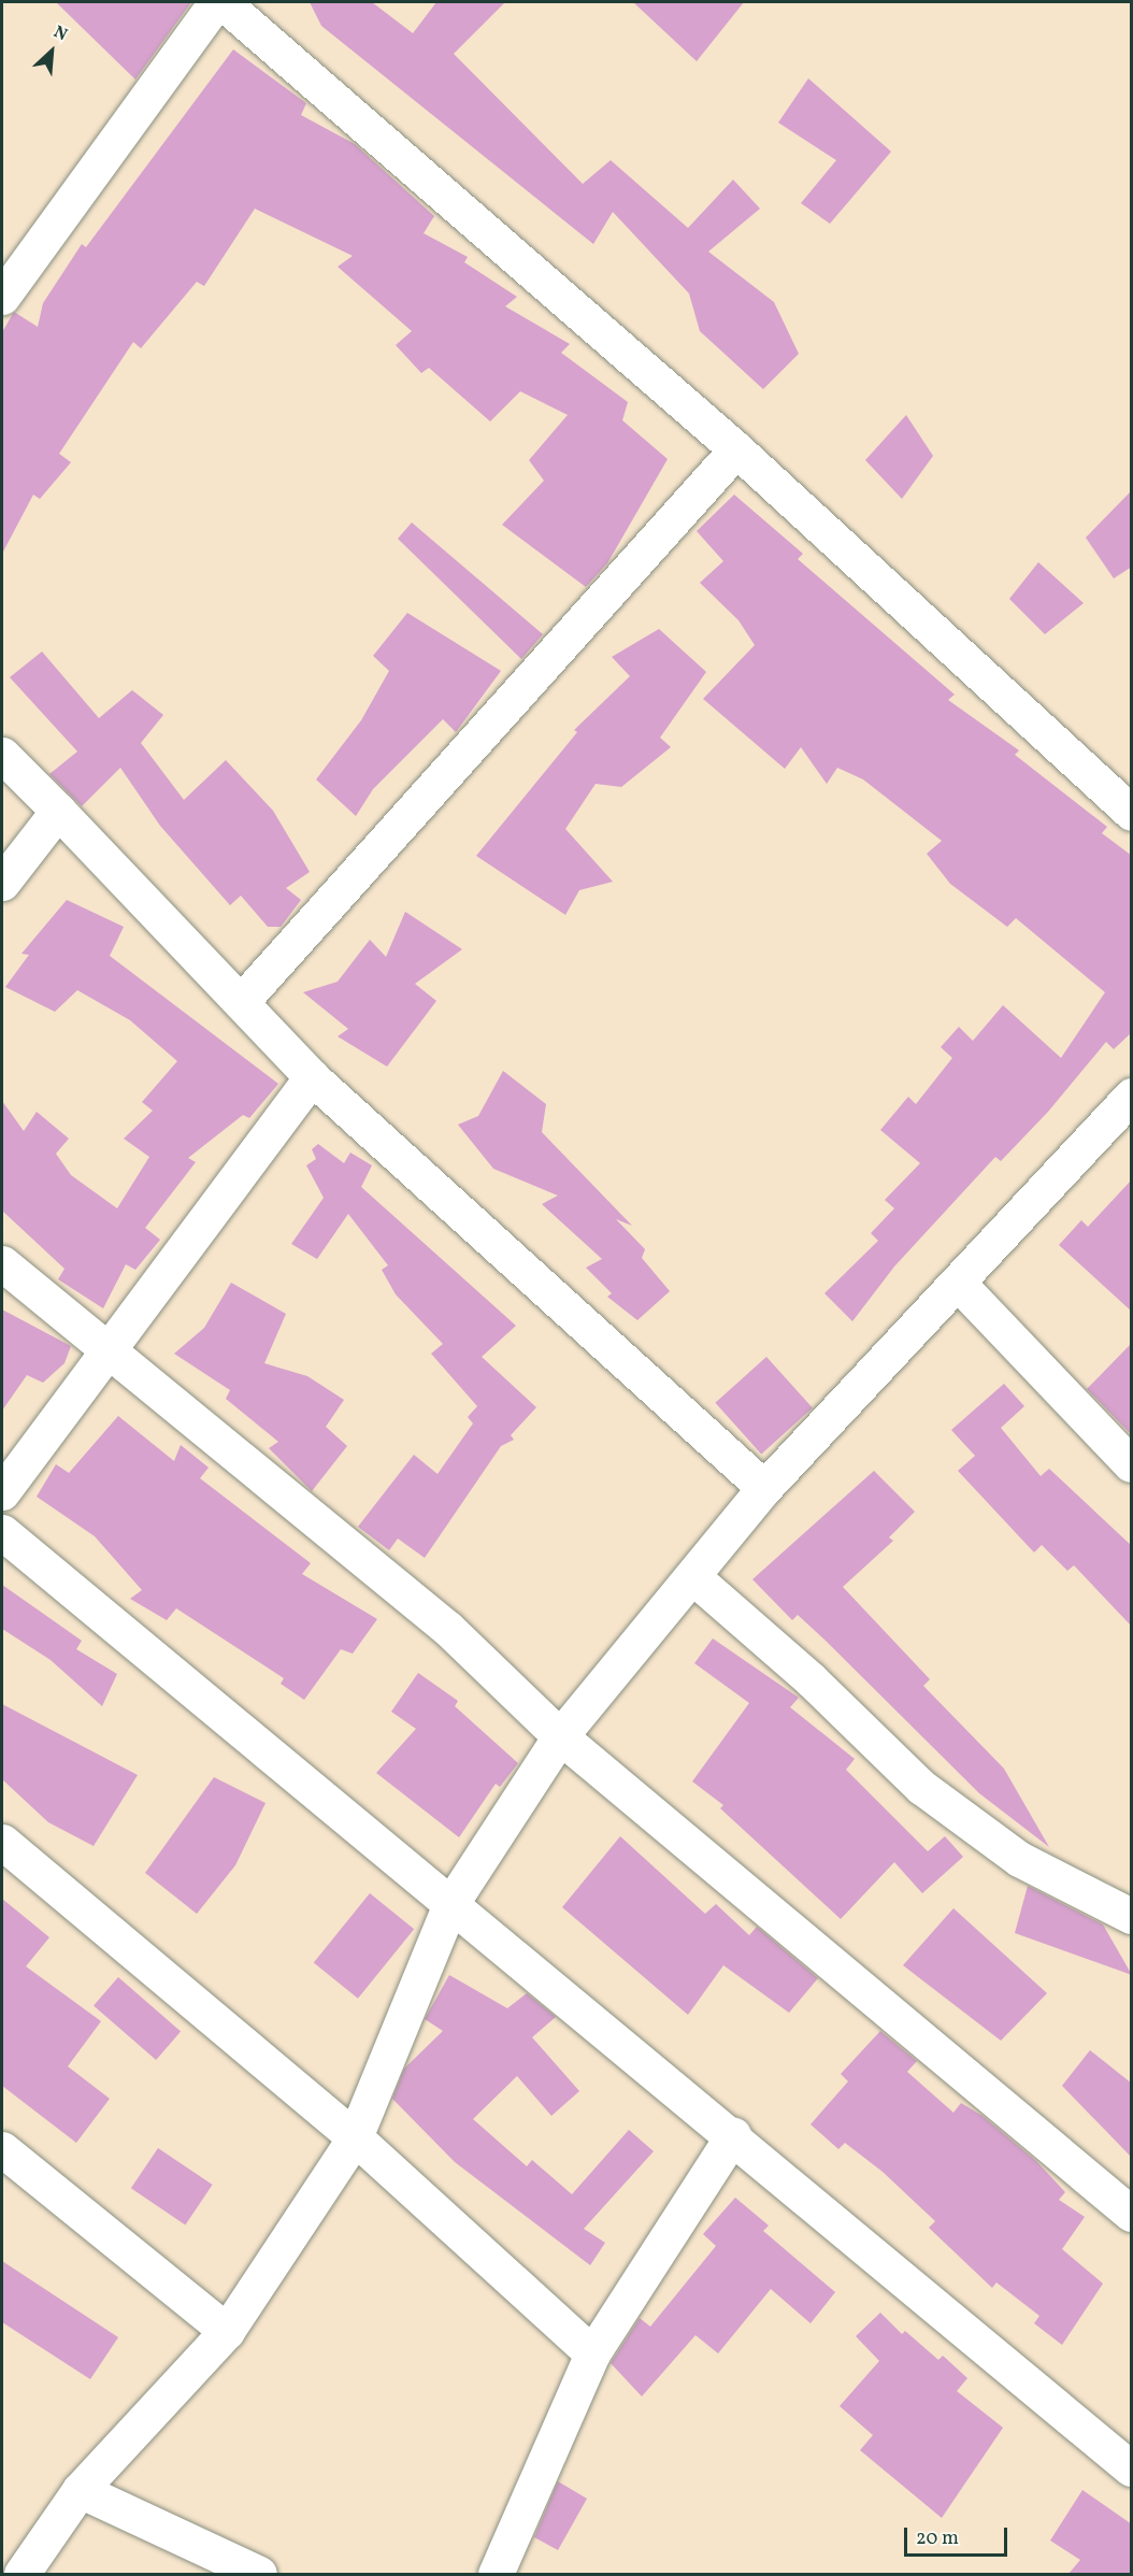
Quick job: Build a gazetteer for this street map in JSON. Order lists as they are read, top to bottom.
{
  "scale_bar": "20 m",
  "north": "top right"
}
